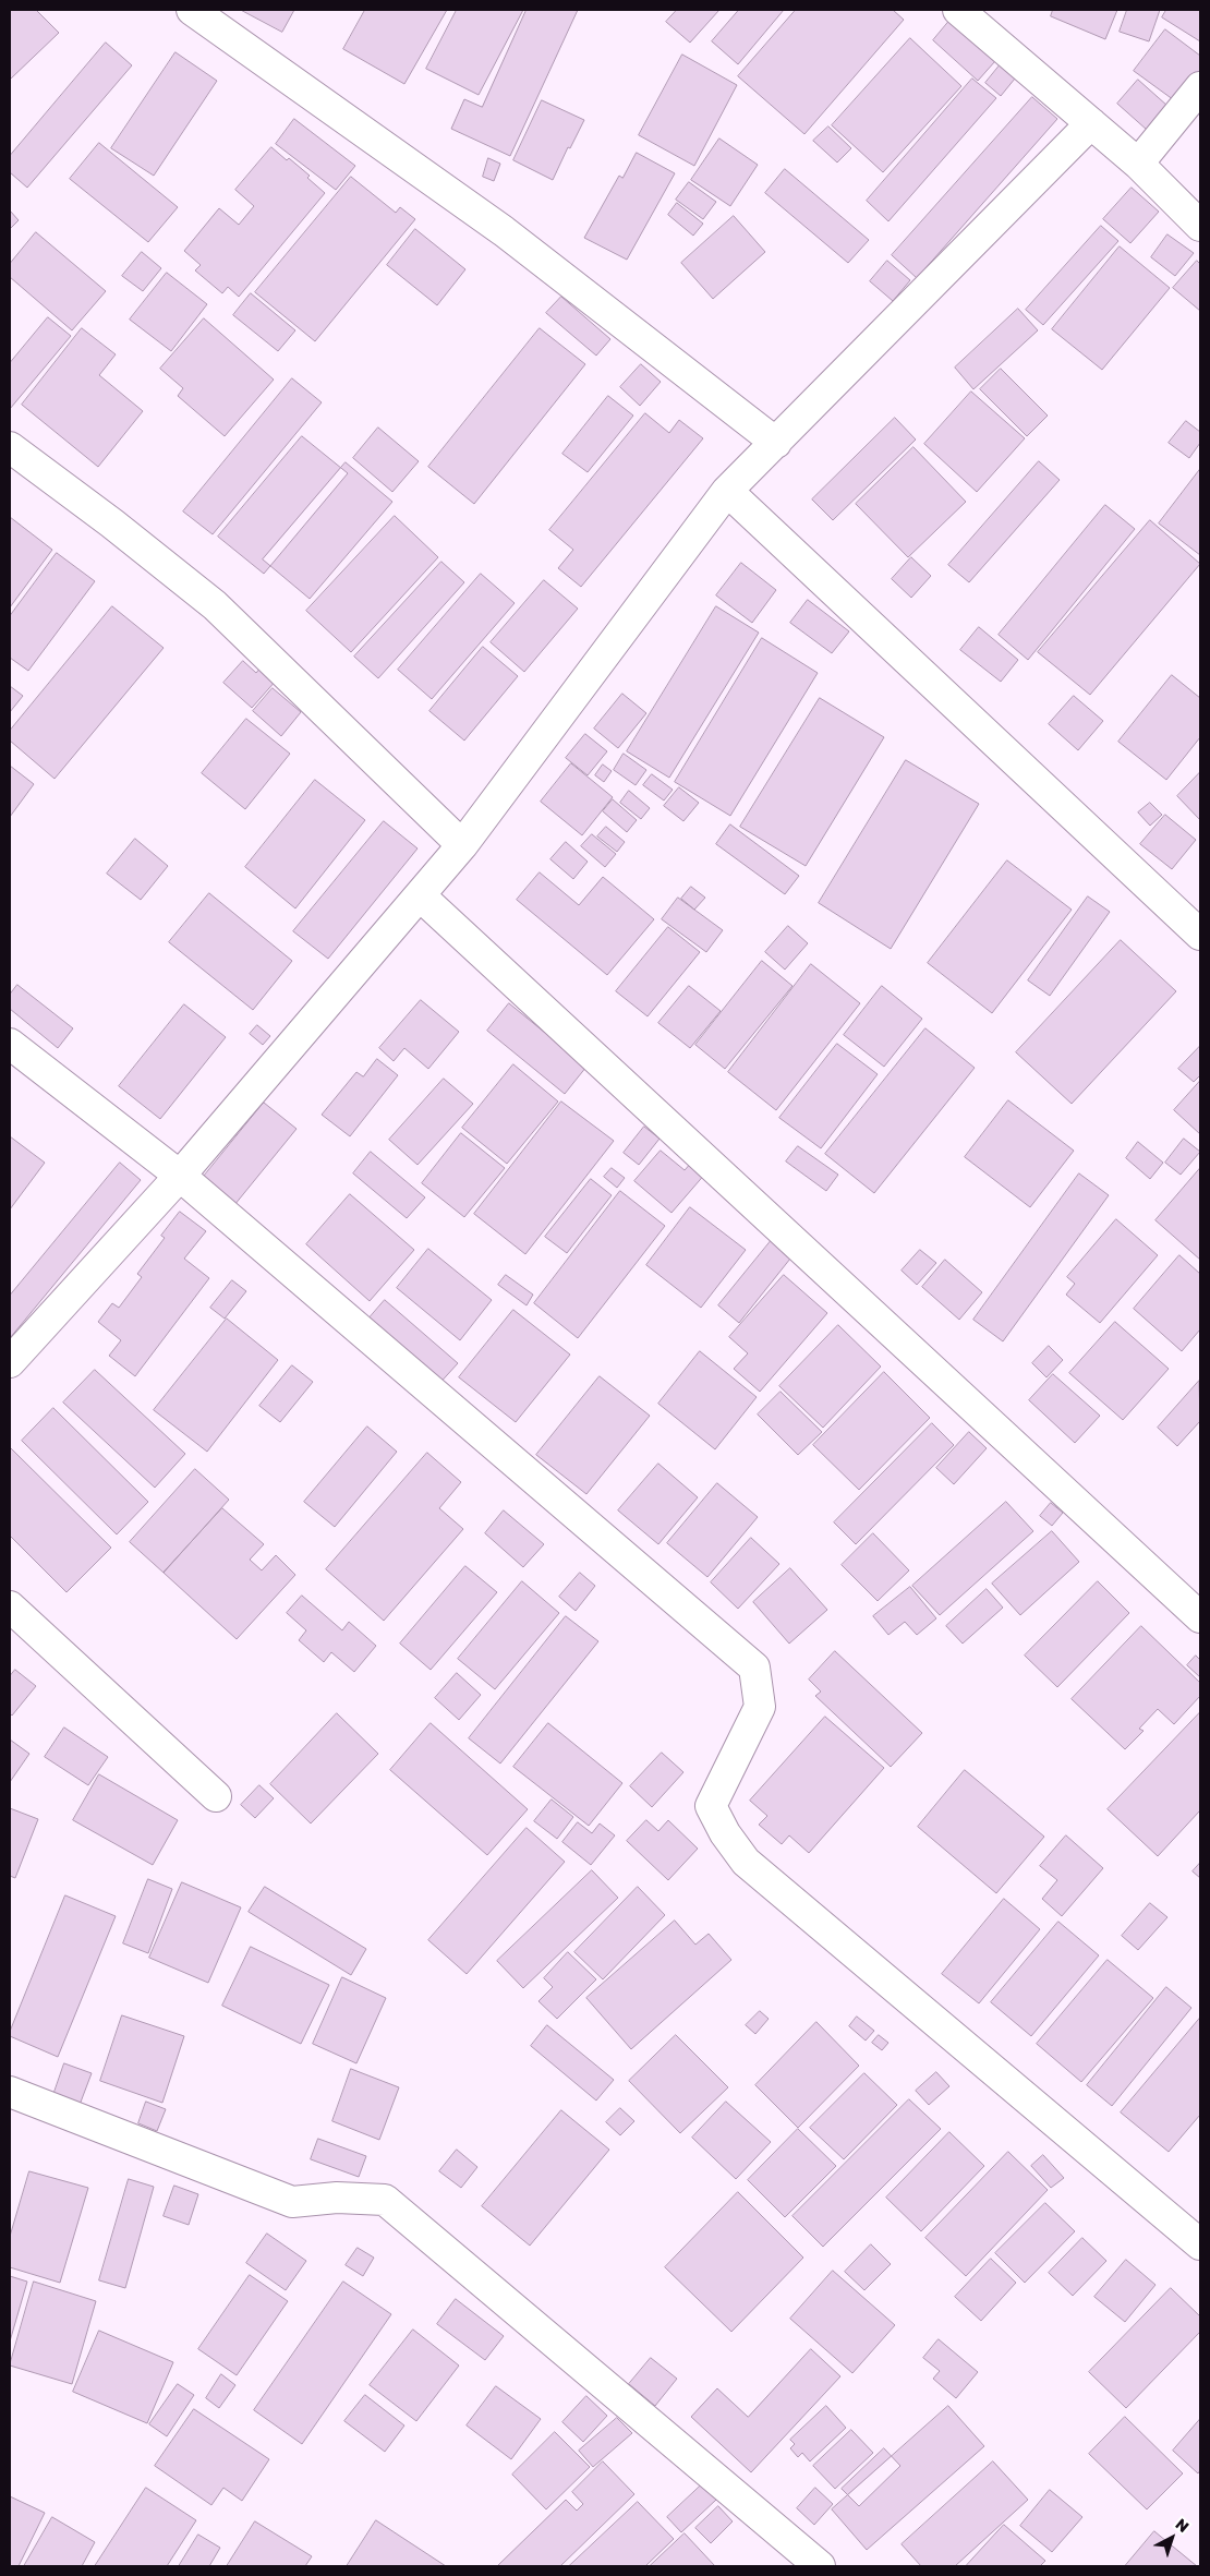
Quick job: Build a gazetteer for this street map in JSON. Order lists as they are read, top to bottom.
{
  "north": "top right"
}
